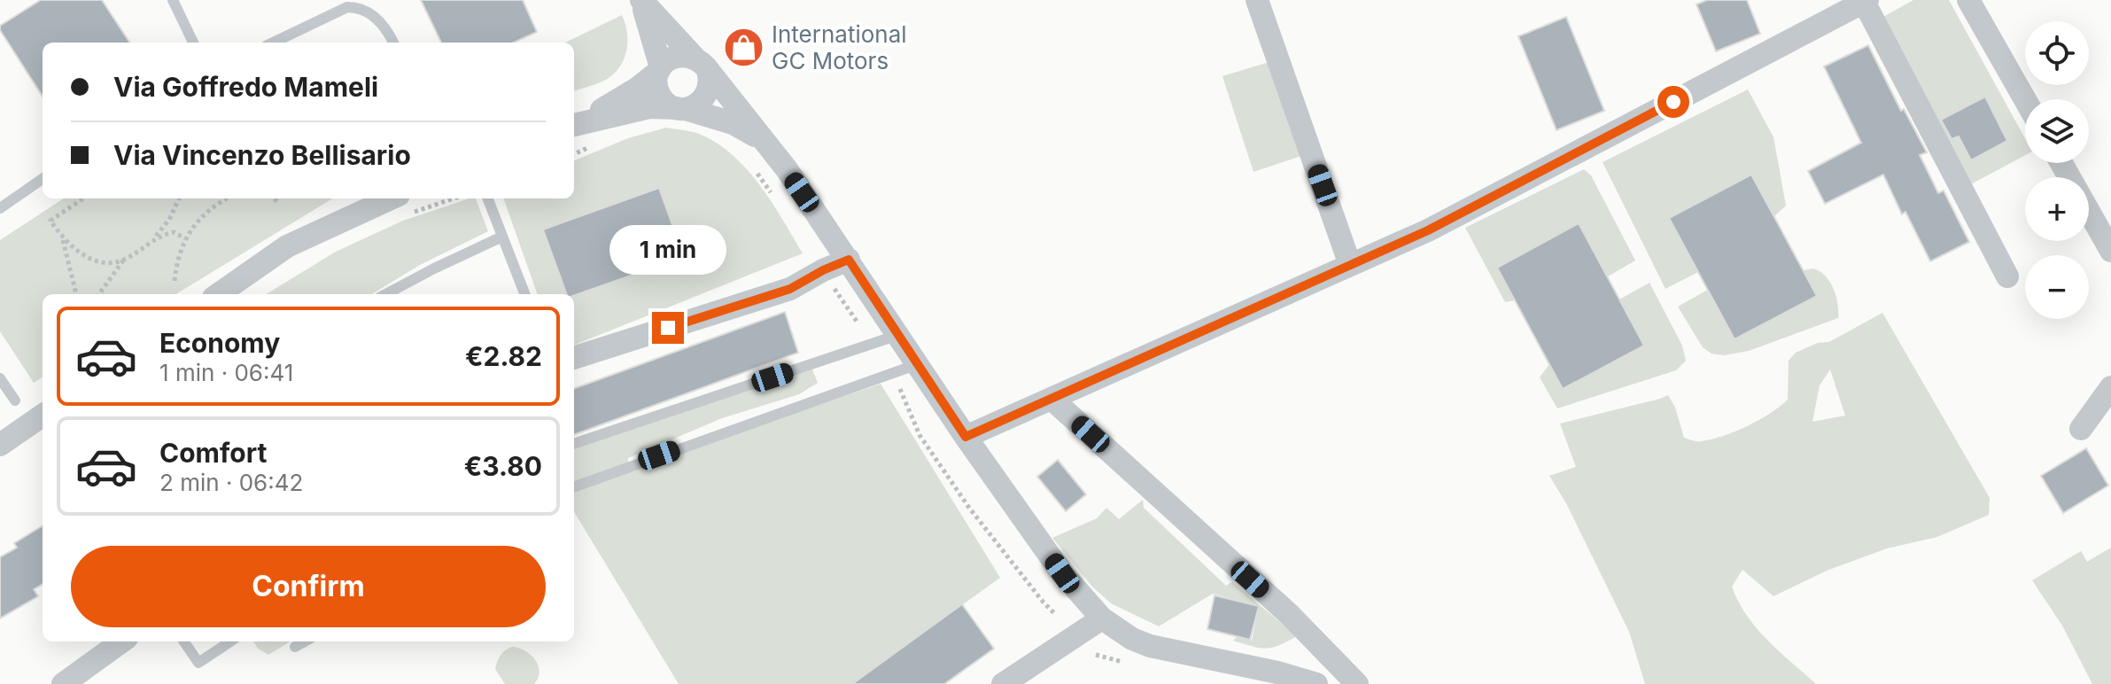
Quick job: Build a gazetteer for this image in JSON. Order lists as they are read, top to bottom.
{
  "places": {
    "shop": ["International GC Motors"]
  },
  "page": {
    "map_buttons": ["+", "−"],
    "banner": ["Via Goffredo Mameli", "Via Vincenzo Bellisario"],
    "bubble": "1 min",
    "list": [
      {
        "name": "Economy",
        "note": "1 min · 06:41",
        "value": "€2.82"
      },
      {
        "name": "Comfort",
        "note": "2 min · 06:42",
        "value": "€3.80"
      }
    ],
    "buttons": "Confirm"
  }
}
